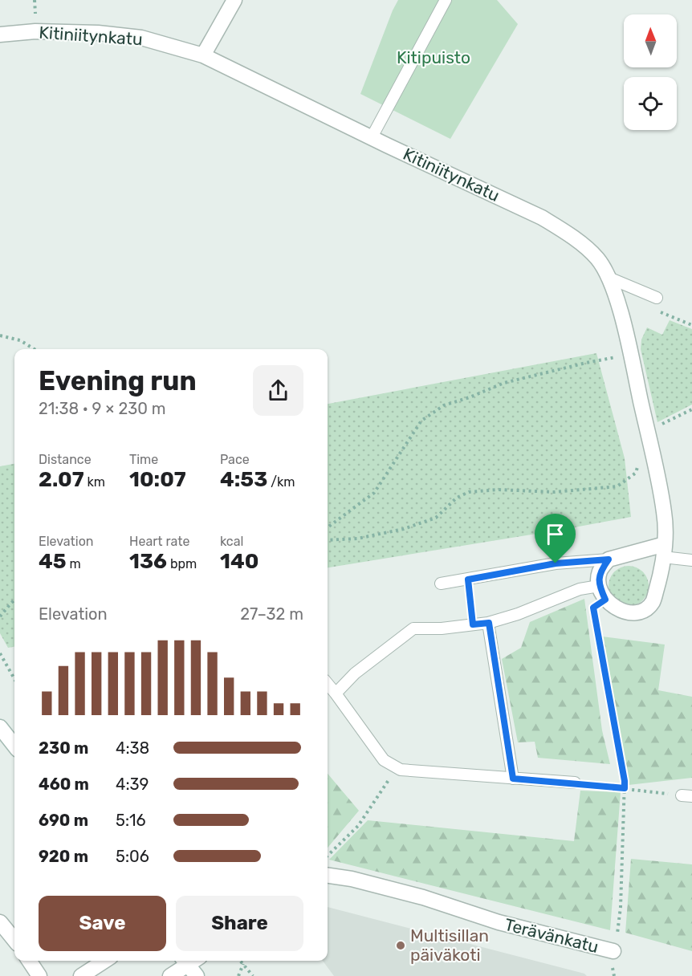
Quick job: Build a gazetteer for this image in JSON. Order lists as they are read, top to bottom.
{
  "streets": {
    "street": ["Kitiniitynkatu", "Terävänkatu"]
  },
  "parks": ["Kitipuisto"],
  "places": ["Multisillan päiväkoti"],
  "north": "top",
  "page": {
    "heading": ["Evening run", "21:38 · 9 × 230 m"],
    "stats": [
      ["Distance", "2.07 km"],
      ["Time", "10:07"],
      ["Pace", "4:53 /km"],
      ["Elevation", "45 m"],
      ["Heart rate", "136 bpm"],
      ["kcal", "140"]
    ],
    "chart": ["Elevation", "27–32 m"],
    "list": [
      {
        "name": "230 m",
        "note": "4:38"
      },
      {
        "name": "460 m",
        "note": "4:39"
      },
      {
        "name": "690 m",
        "note": "5:16"
      },
      {
        "name": "920 m",
        "note": "5:06"
      }
    ],
    "buttons": ["Save", "Share"]
  }
}
